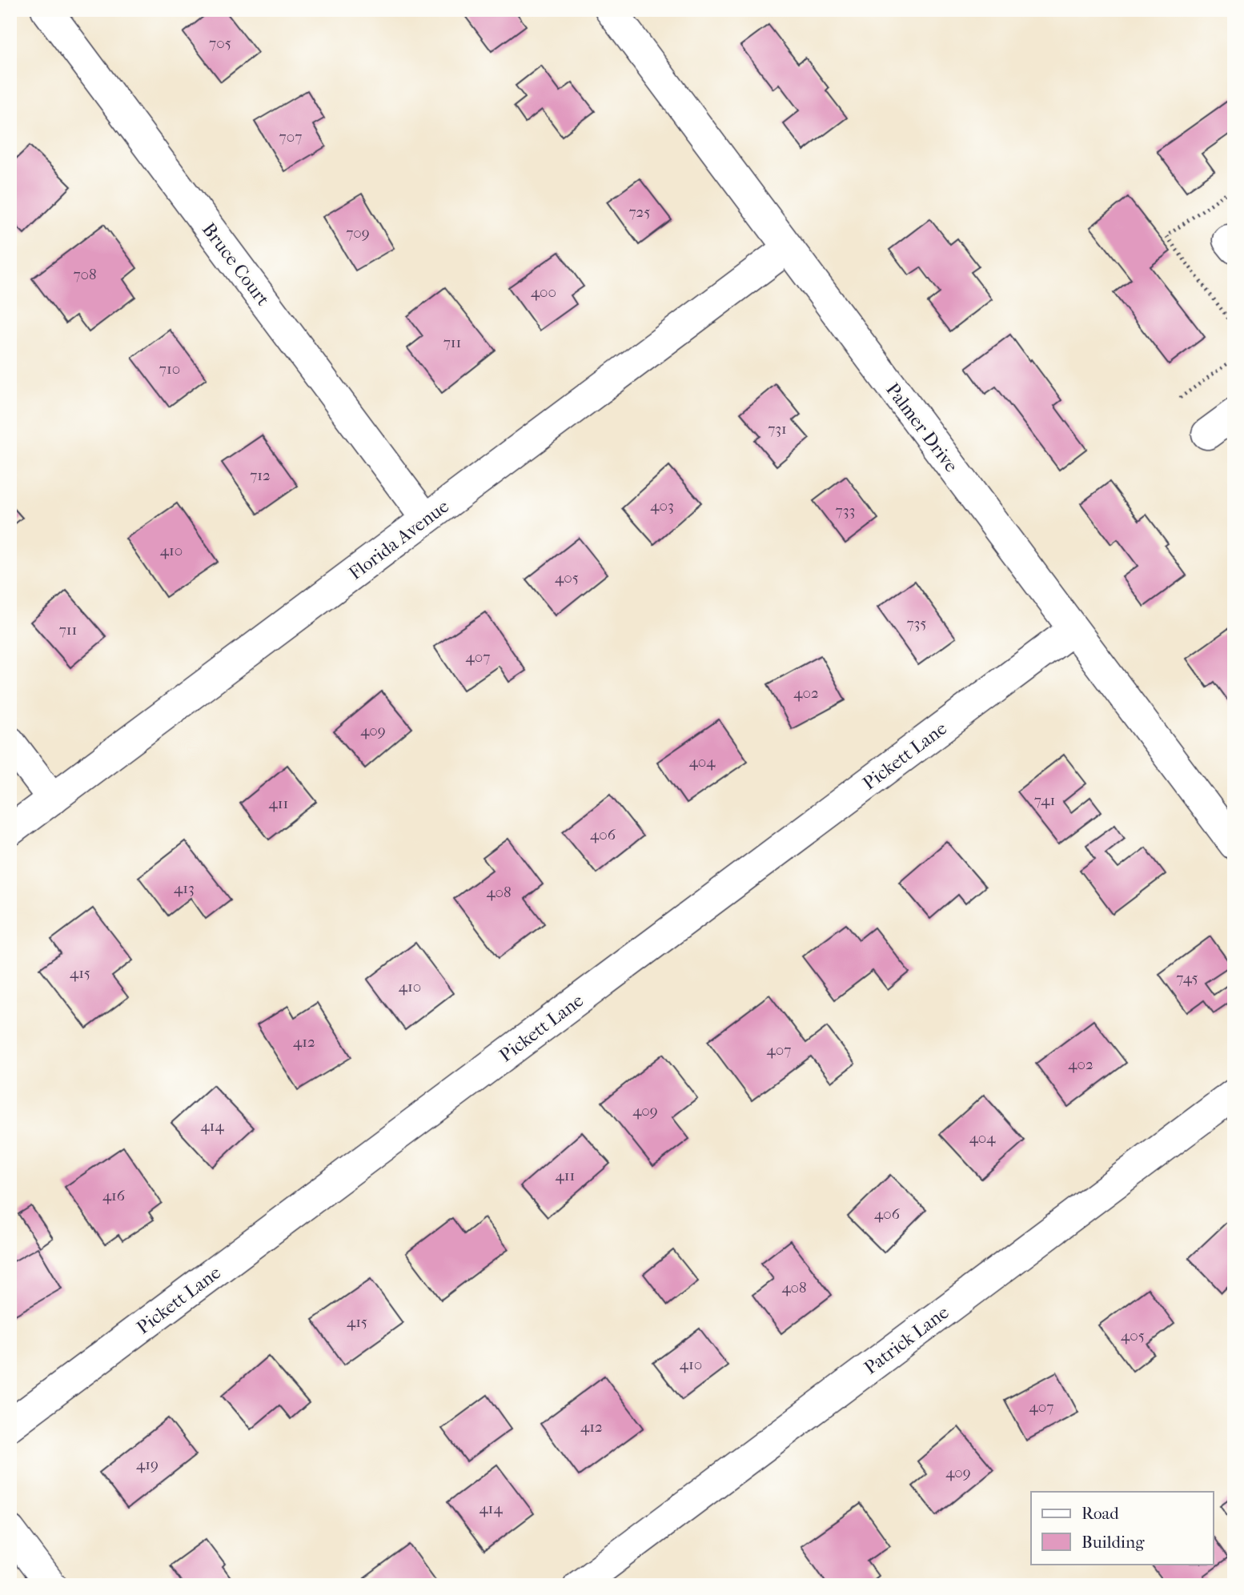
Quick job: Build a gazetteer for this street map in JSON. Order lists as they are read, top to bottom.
{
  "streets": {
    "street": [
      "Bruce Court",
      "Palmer Drive",
      "Florida Avenue",
      "Pickett Lane",
      "Patrick Lane"
    ]
  },
  "crossings": [
    ["Bruce Court", "Florida Avenue"],
    ["Palmer Drive", "Florida Avenue"],
    ["Palmer Drive", "Pickett Lane"]
  ],
  "house_numbers": [
    "705",
    "707",
    "725",
    "709",
    "708",
    "400",
    "711",
    "710",
    "731",
    "712",
    "403",
    "733",
    "410",
    "405",
    "735",
    "711",
    "407",
    "402",
    "409",
    "404",
    "741",
    "411",
    "406",
    "413",
    "408",
    "415",
    "745",
    "410",
    "412",
    "407",
    "402",
    "409",
    "414",
    "404",
    "411",
    "416",
    "406",
    "408",
    "415",
    "405",
    "410",
    "407",
    "412",
    "419",
    "409",
    "414"
  ],
  "legend": ["Road", "Building"]
}
